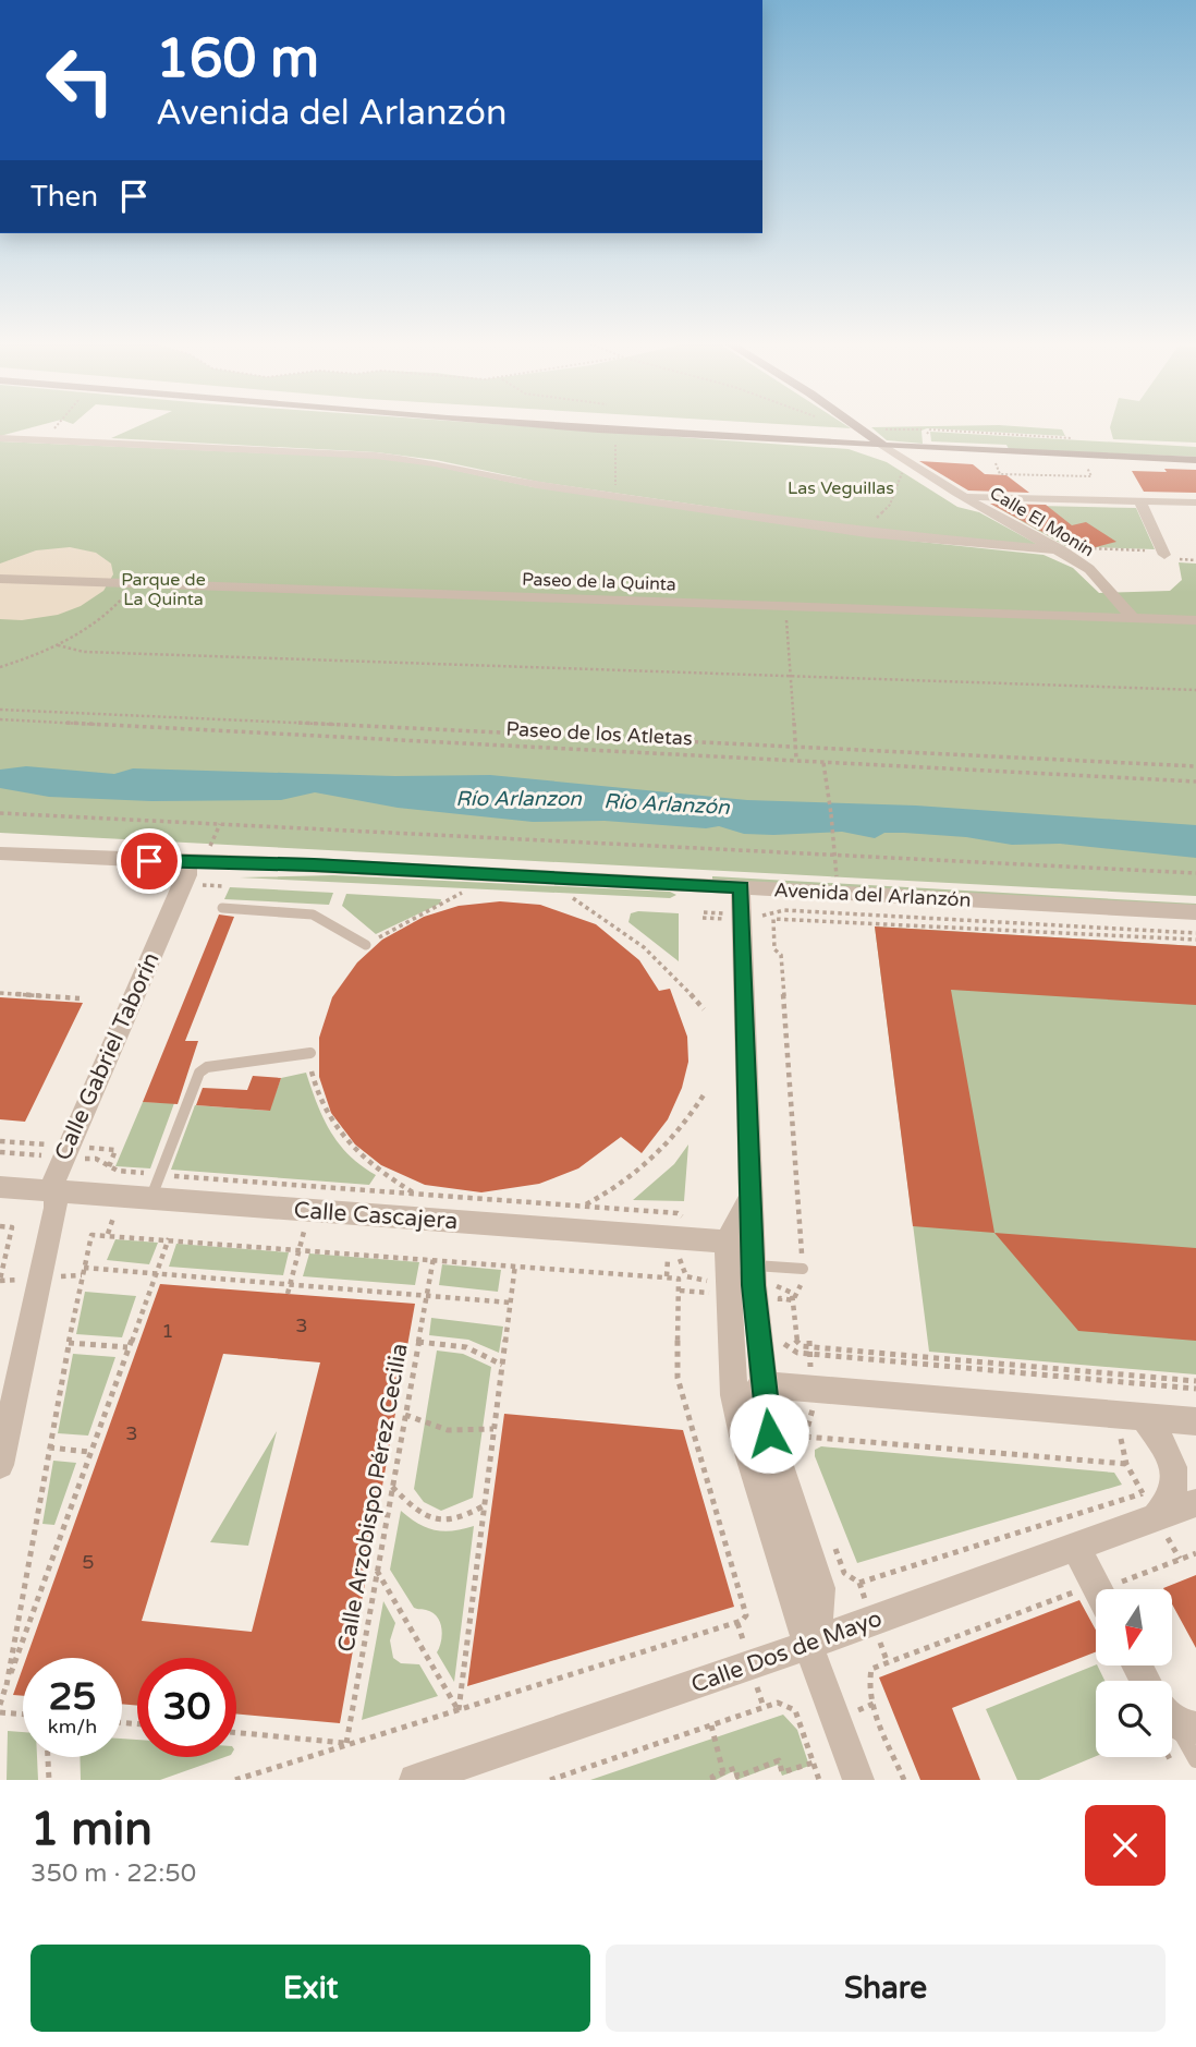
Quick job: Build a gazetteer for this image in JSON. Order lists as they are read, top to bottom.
{
  "streets": {
    "street": [
      "Calle El Monín",
      "Paseo de la Quinta",
      "Avenida del Arlanzón",
      "Calle Gabriel Taborín",
      "Calle Cascajera",
      "Calle Dos de Mayo"
    ],
    "path": ["Paseo de los Atletas", "Calle Arzobispo Pérez Cecilia"]
  },
  "crossings": [
    ["Calle El Monín", "Paseo de la Quinta"],
    ["Avenida del Arlanzón", "Calle Gabriel Taborín"],
    ["Calle Gabriel Taborín", "Calle Cascajera"]
  ],
  "water": ["Río Arlanzon", "Río Arlanzón"],
  "parks": ["Las Veguillas", "Parque de La Quinta"],
  "house_numbers": [
    "3",
    "1",
    "3",
    "5"
  ],
  "north": "bottom",
  "page": {
    "turn": ["160 m", "Avenida del Arlanzón"],
    "then": "Then",
    "speed": "25 km/h",
    "limit": "30",
    "heading": ["1 min", "350 m · 22:50"],
    "buttons": ["Exit", "Share"]
  }
}
